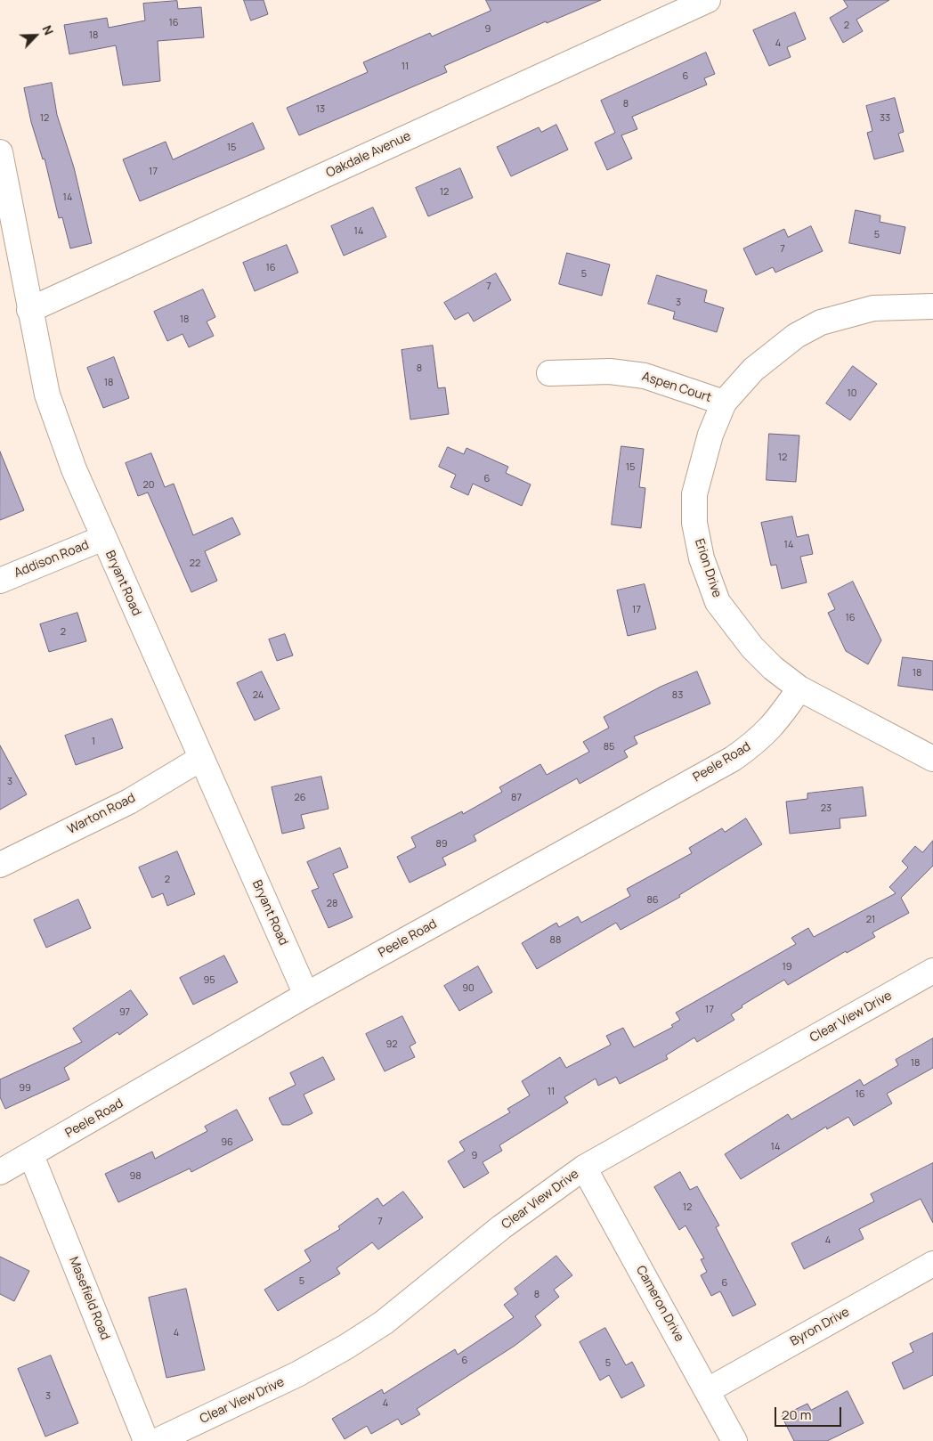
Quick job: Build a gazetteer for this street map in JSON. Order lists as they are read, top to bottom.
{
  "streets": {
    "street": [
      "Oakdale Avenue",
      "Aspen Court",
      "Addison Road",
      "Erion Drive",
      "Bryant Road",
      "Peele Road",
      "Warton Road",
      "Clear View Drive",
      "Masefield Road",
      "Cameron Drive",
      "Byron Drive"
    ]
  },
  "crossings": [
    ["Oakdale Avenue", "Bryant Road"],
    ["Aspen Court", "Erion Drive"],
    ["Addison Road", "Bryant Road"],
    ["Erion Drive", "Peele Road"],
    ["Bryant Road", "Peele Road"],
    ["Bryant Road", "Warton Road"],
    ["Peele Road", "Masefield Road"],
    ["Clear View Drive", "Cameron Drive"],
    ["Cameron Drive", "Byron Drive"]
  ],
  "house_numbers": [
    "16",
    "2",
    "9",
    "18",
    "4",
    "11",
    "6",
    "8",
    "13",
    "12",
    "33",
    "15",
    "17",
    "12",
    "14",
    "14",
    "5",
    "7",
    "16",
    "5",
    "7",
    "3",
    "18",
    "8",
    "18",
    "10",
    "12",
    "15",
    "6",
    "20",
    "14",
    "22",
    "17",
    "16",
    "2",
    "18",
    "24",
    "83",
    "1",
    "85",
    "3",
    "26",
    "87",
    "23",
    "89",
    "2",
    "86",
    "28",
    "21",
    "88",
    "19",
    "95",
    "90",
    "17",
    "97",
    "92",
    "18",
    "99",
    "11",
    "16",
    "96",
    "14",
    "9",
    "98",
    "12",
    "7",
    "4",
    "5",
    "6",
    "8",
    "4",
    "6",
    "5",
    "3",
    "4"
  ],
  "scale_bar": "20 m",
  "north": "top right"
}
